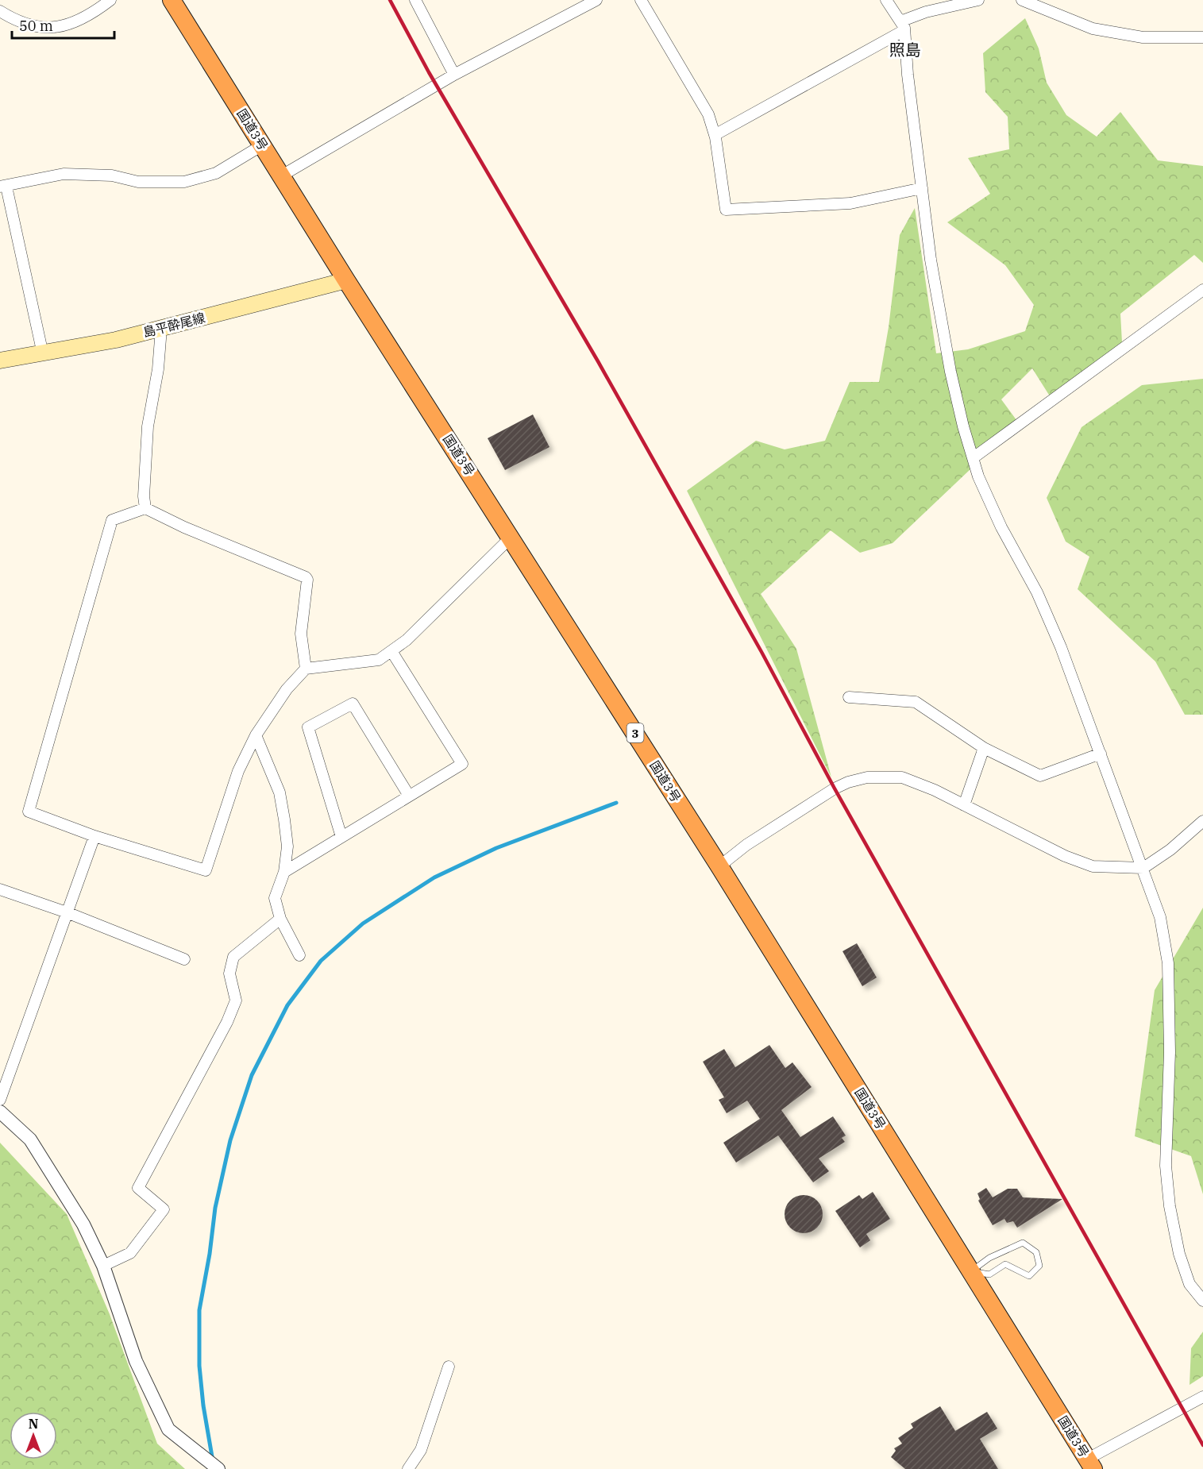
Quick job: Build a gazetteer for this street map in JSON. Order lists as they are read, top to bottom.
{
  "streets": {
    "highway": ["国道3号", "3"],
    "main road": ["島平酔尾線"]
  },
  "crossings": [
    ["国道3号", "島平酔尾線"]
  ],
  "districts": ["照島"],
  "scale_bar": "50 m",
  "north": "top"
}
